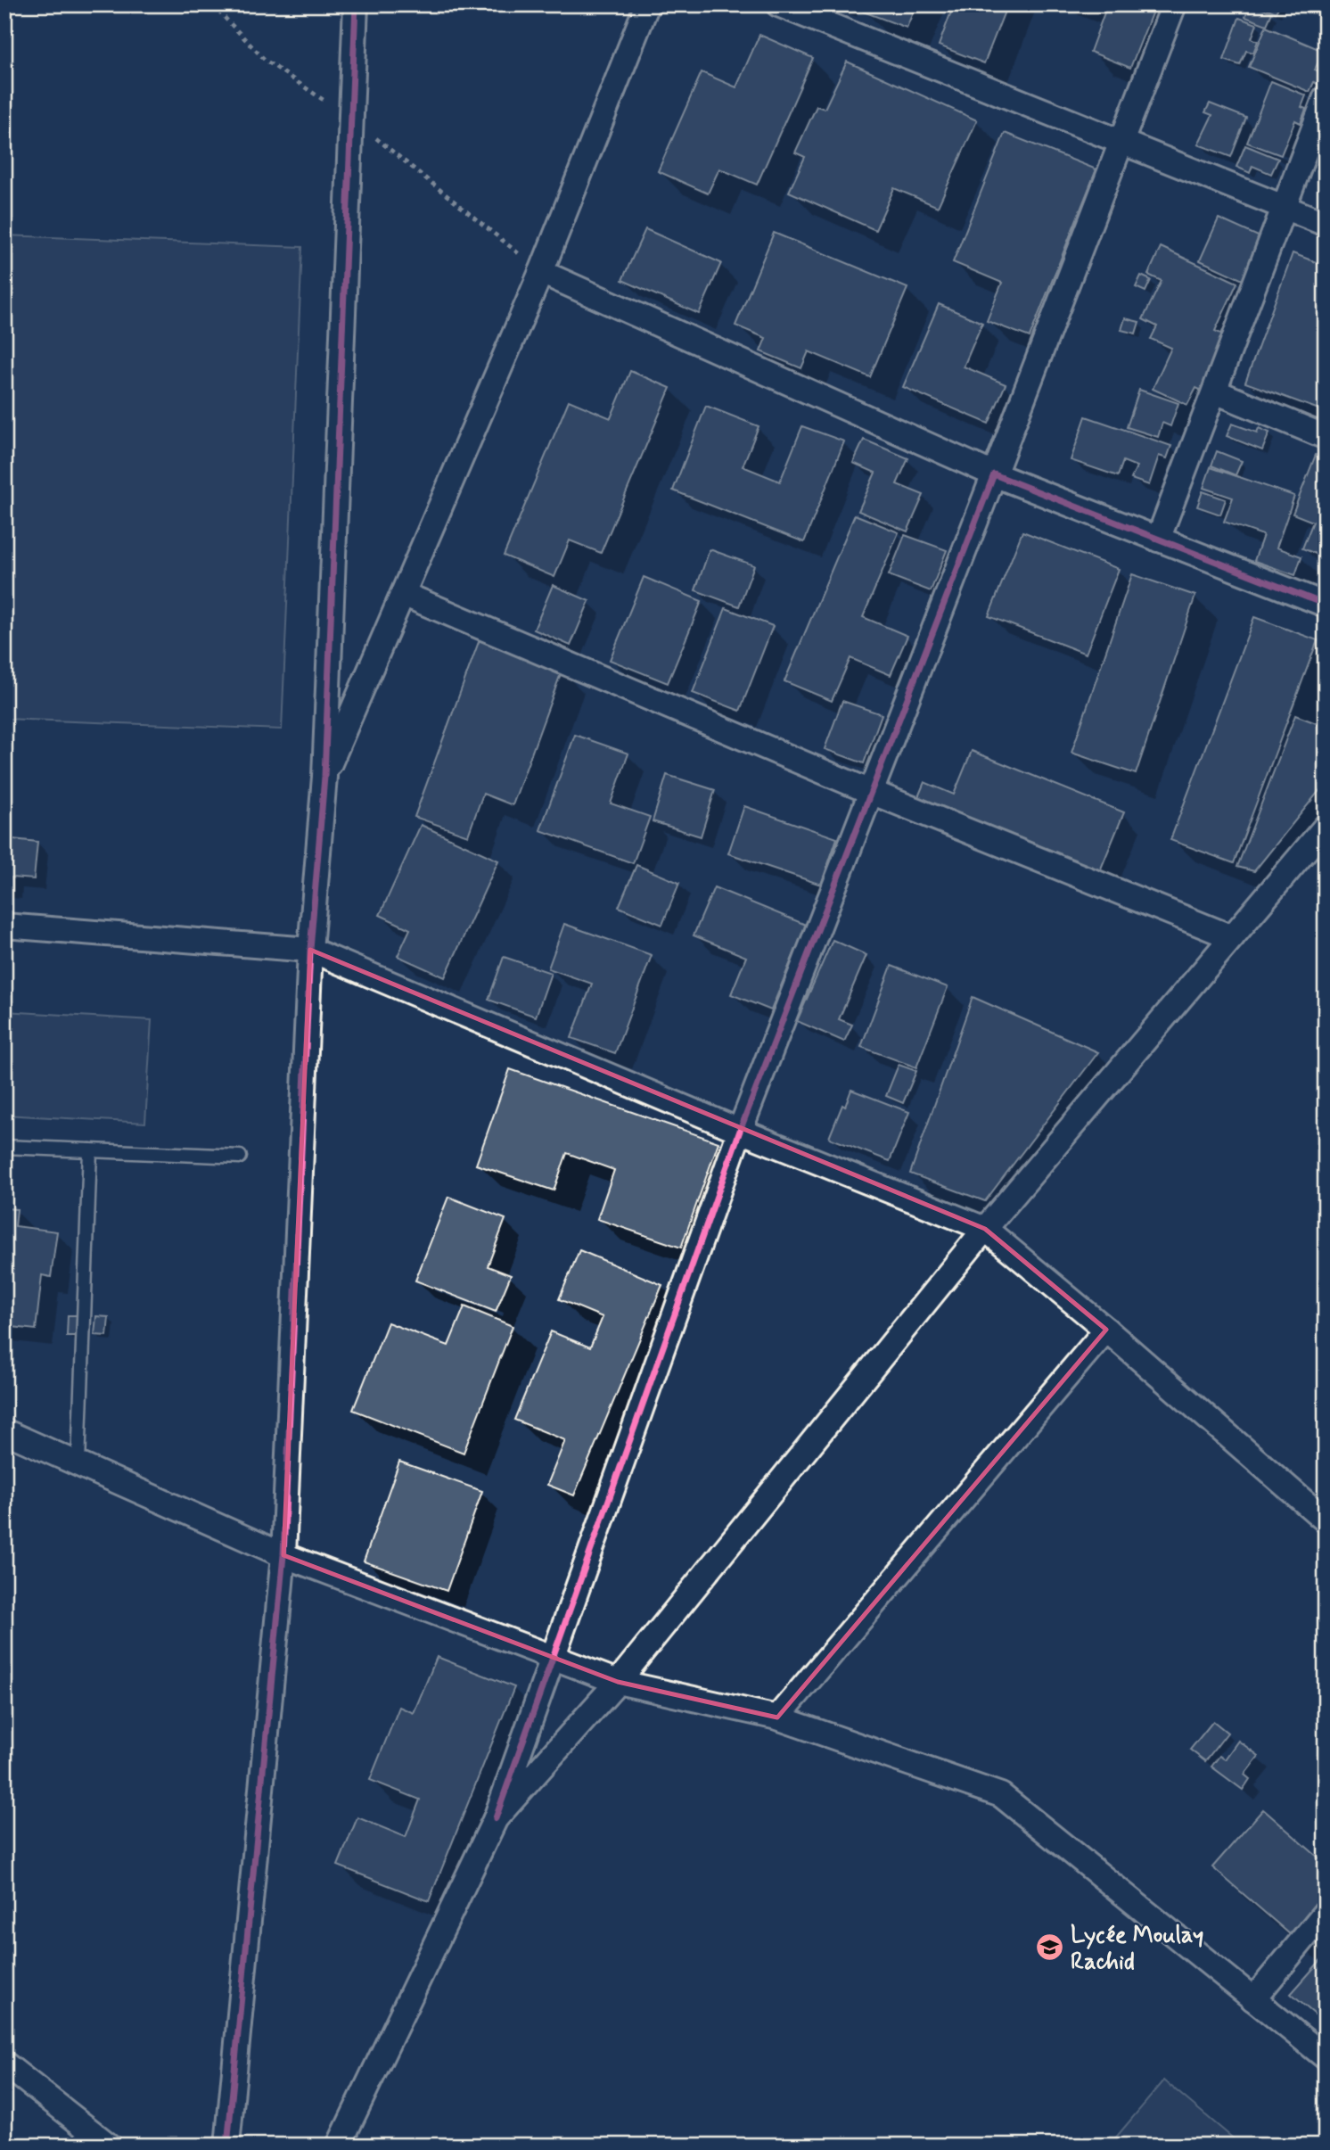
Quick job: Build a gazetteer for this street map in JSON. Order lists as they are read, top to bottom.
{
  "places": {
    "school or university": ["Lycée Moulay Rachid"]
  }
}
